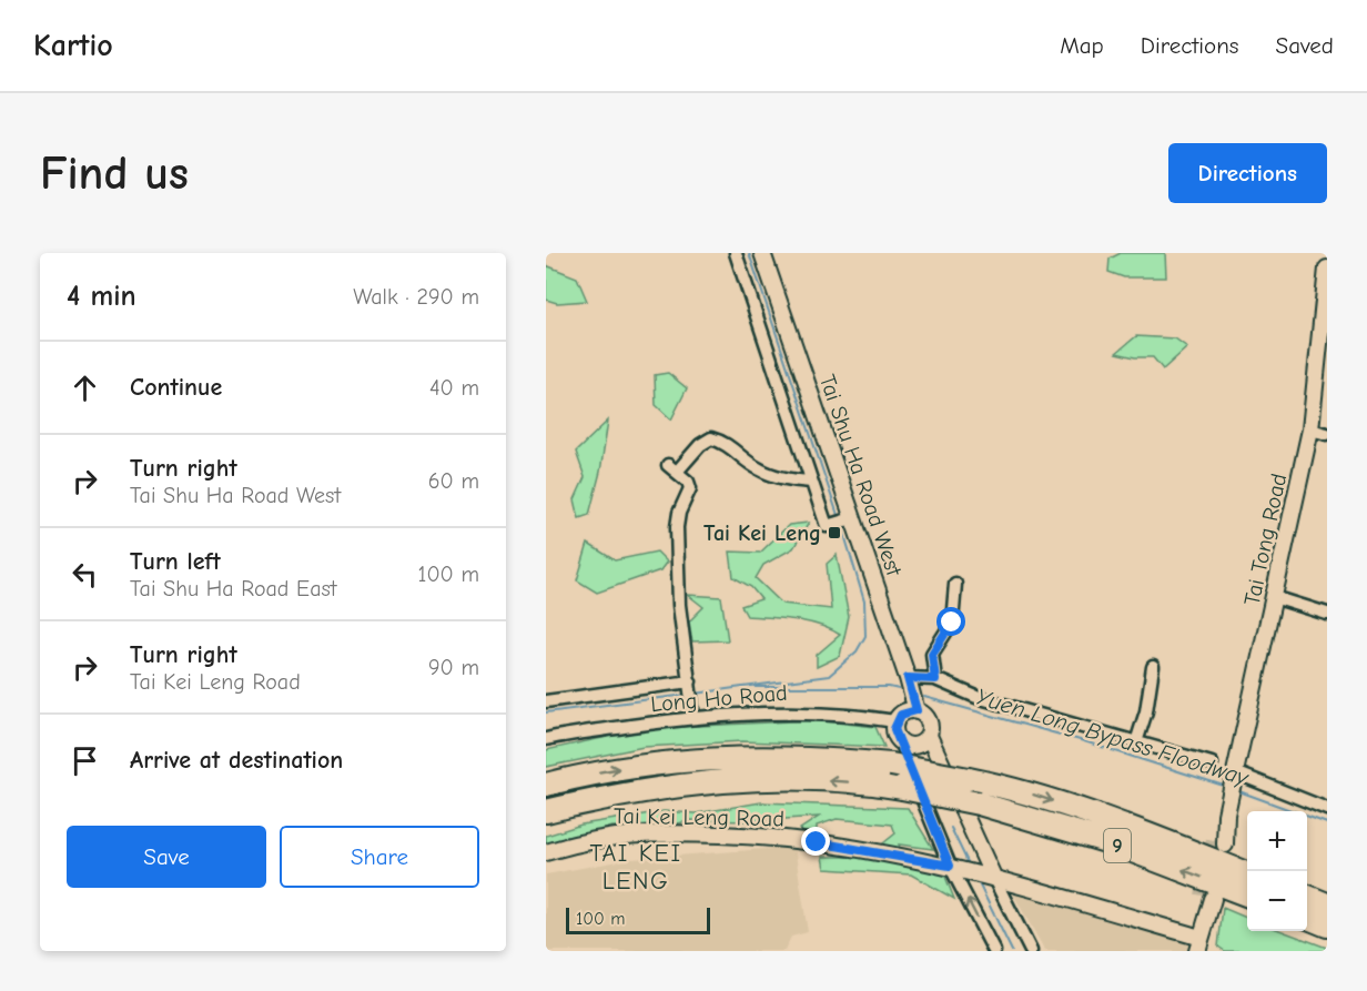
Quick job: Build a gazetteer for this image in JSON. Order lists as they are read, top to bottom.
{
  "streets": {
    "highway": ["9"],
    "street": [
      "Tai Shu Ha Road West",
      "Tai Tong Road",
      "Long Ho Road",
      "Tai Kei Leng Road"
    ]
  },
  "crossings": [
    ["Tai Shu Ha Road West", "Long Ho Road"],
    ["Tai Shu Ha Road West", "Tai Kei Leng Road"]
  ],
  "districts": ["TAI KEI LENG"],
  "water": ["Yuen Long Bypass Floodway"],
  "places": {
    "transit": ["Tai Kei Leng"]
  },
  "scale_bar": "100 m",
  "page": {
    "header": "Kartio",
    "nav": ["Map", "Directions", "Saved"],
    "buttons": [
      "Directions",
      ["Save", "Share"]
    ],
    "title": "Find us",
    "heading": ["4 min", "Walk · 290 m"],
    "list": [
      ["Continue", "40 m"],
      ["Turn right", "Tai Shu Ha Road West", "60 m"],
      ["Turn left", "Tai Shu Ha Road East", "100 m"],
      ["Turn right", "Tai Kei Leng Road", "90 m"],
      "Arrive at destination"
    ],
    "map_buttons": ["+", "−"],
    "scale": "100 m"
  }
}
